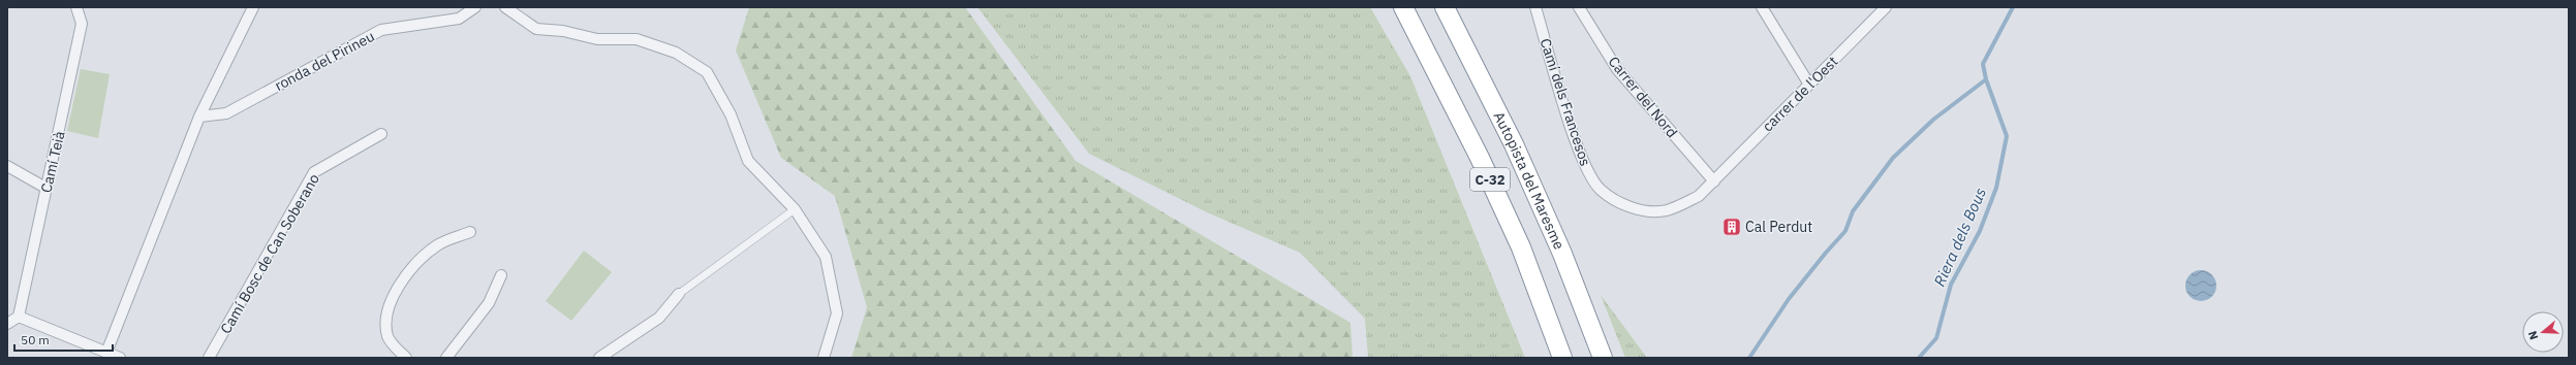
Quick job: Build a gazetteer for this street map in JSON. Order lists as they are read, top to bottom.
{
  "streets": {
    "highway": ["C-32", "Autopista del Maresme"],
    "street": [
      "ronda del Pirineu",
      "carrer de l'Oest",
      "Carrer del Nord",
      "Camí dels Francesos",
      "Camí Teià",
      "Camí Bosc de Can Soberano"
    ]
  },
  "crossings": [
    ["carrer de l'Oest", "Carrer del Nord"],
    ["carrer de l'Oest", "Camí dels Francesos"],
    ["Carrer del Nord", "Camí dels Francesos"]
  ],
  "water": ["Riera dels Bous"],
  "places": {
    "building": ["Cal Perdut"]
  },
  "scale_bar": "50 m",
  "north": "left"
}
